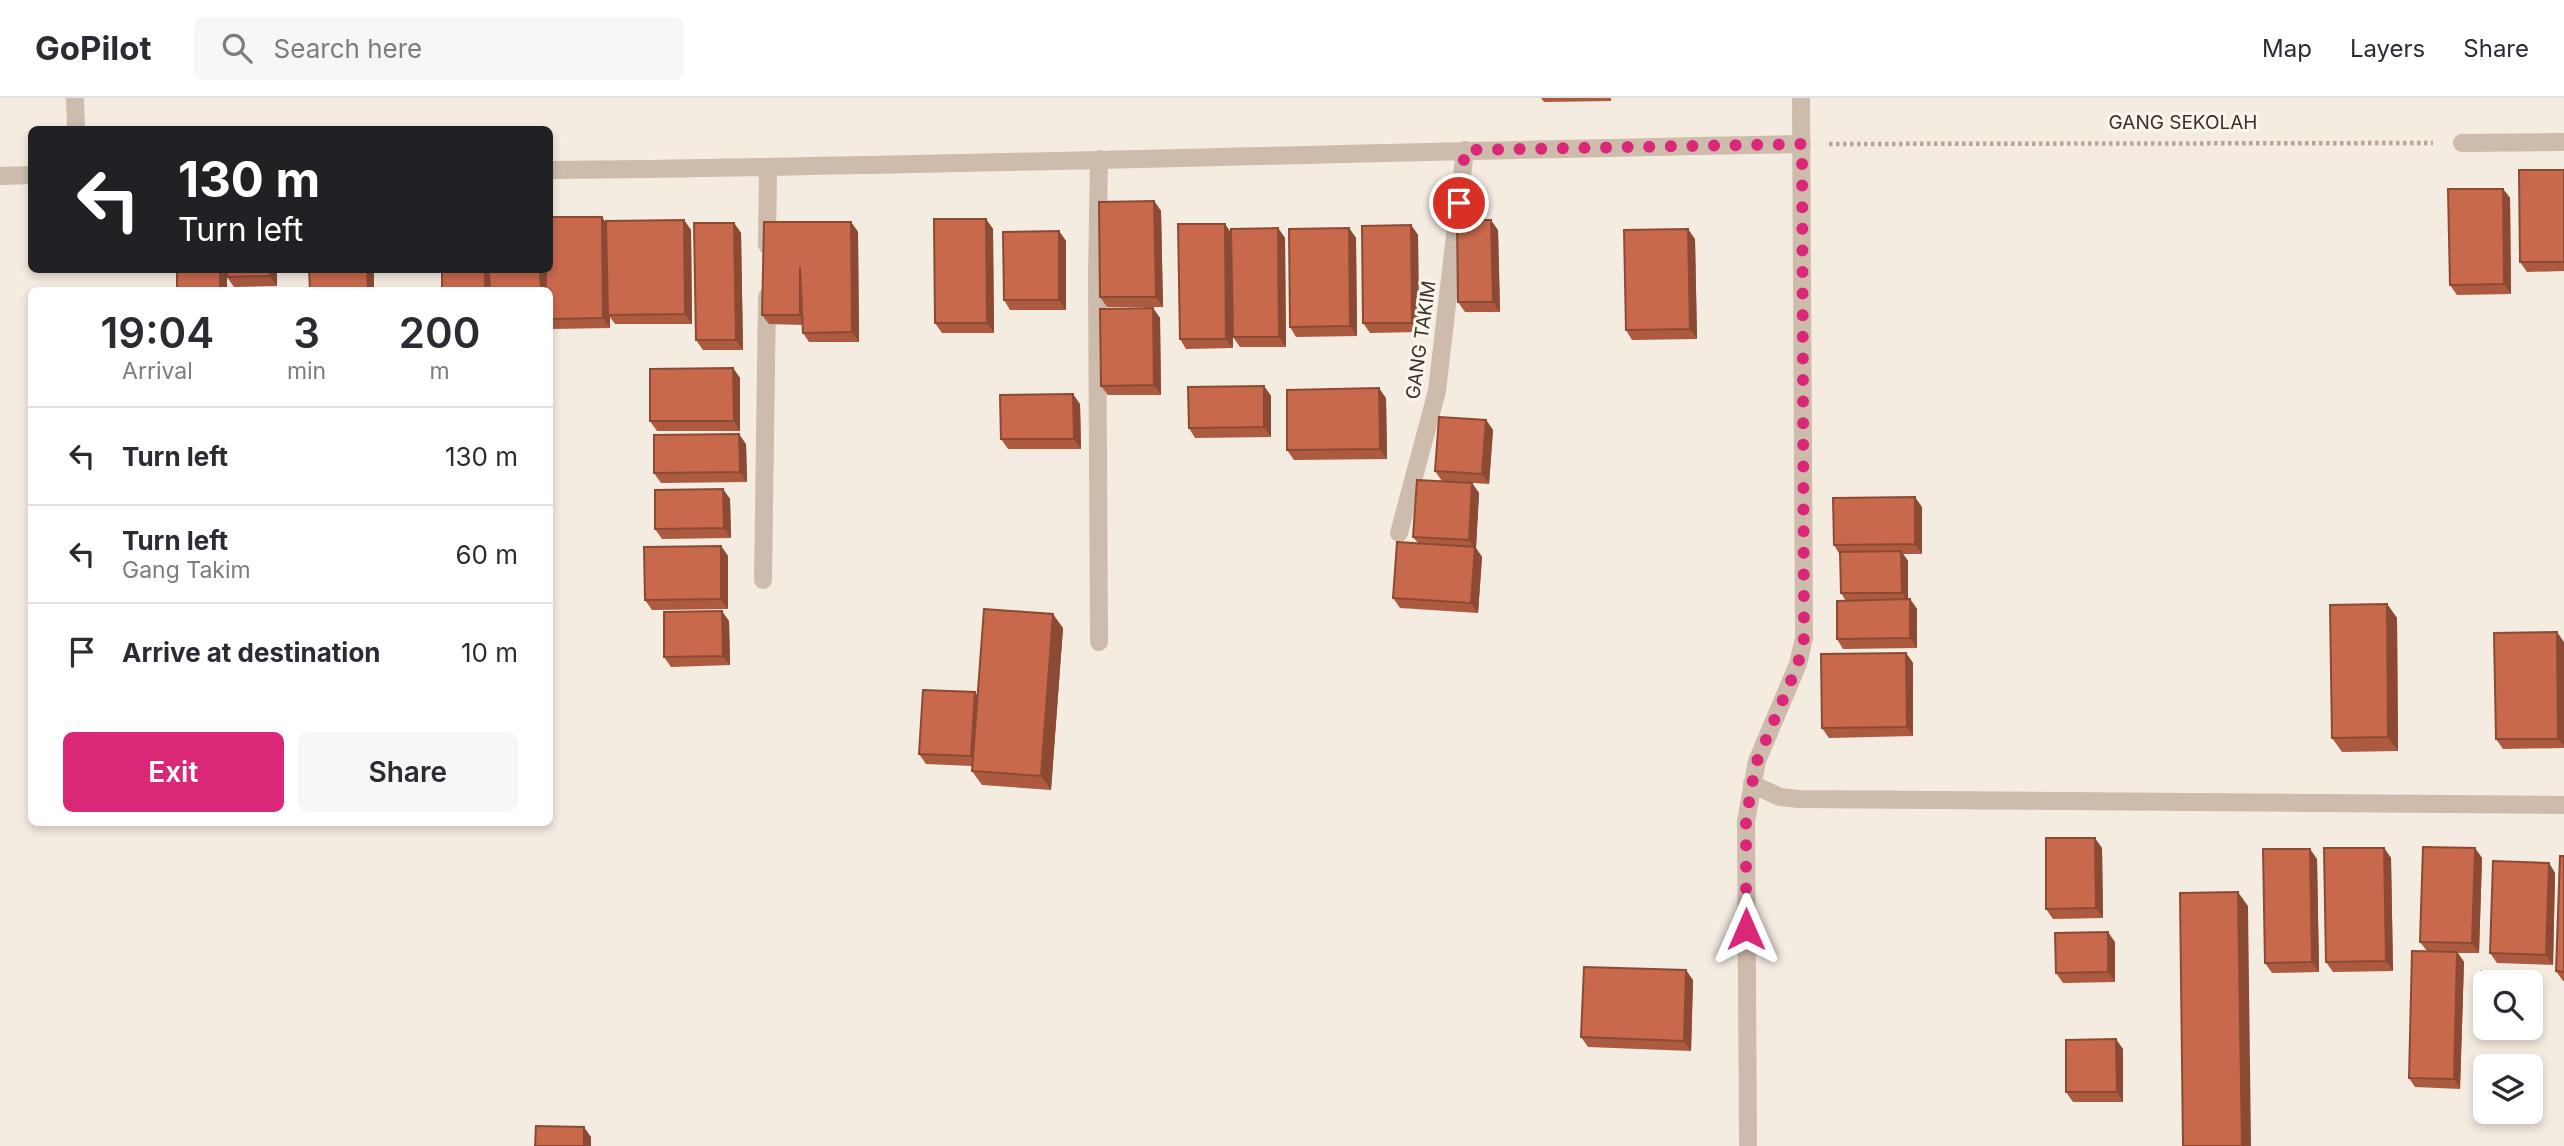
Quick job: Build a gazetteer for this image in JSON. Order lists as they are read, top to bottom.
{
  "streets": {
    "street": ["GANG TAKIM"],
    "path": ["GANG SEKOLAH"]
  },
  "page": {
    "header": "GoPilot",
    "search": "Search here",
    "nav": ["Map", "Layers", "Share"],
    "turn": ["130 m", "Turn left"],
    "eta": [
      "19:04",
      "Arrival",
      "3",
      "min",
      "200",
      "m"
    ],
    "list": [
      {
        "name": "Turn left",
        "value": "130 m"
      },
      {
        "name": "Turn left",
        "note": "Gang Takim",
        "value": "60 m"
      },
      {
        "name": "Arrive at destination",
        "value": "10 m"
      }
    ],
    "buttons": ["Exit", "Share"]
  }
}
